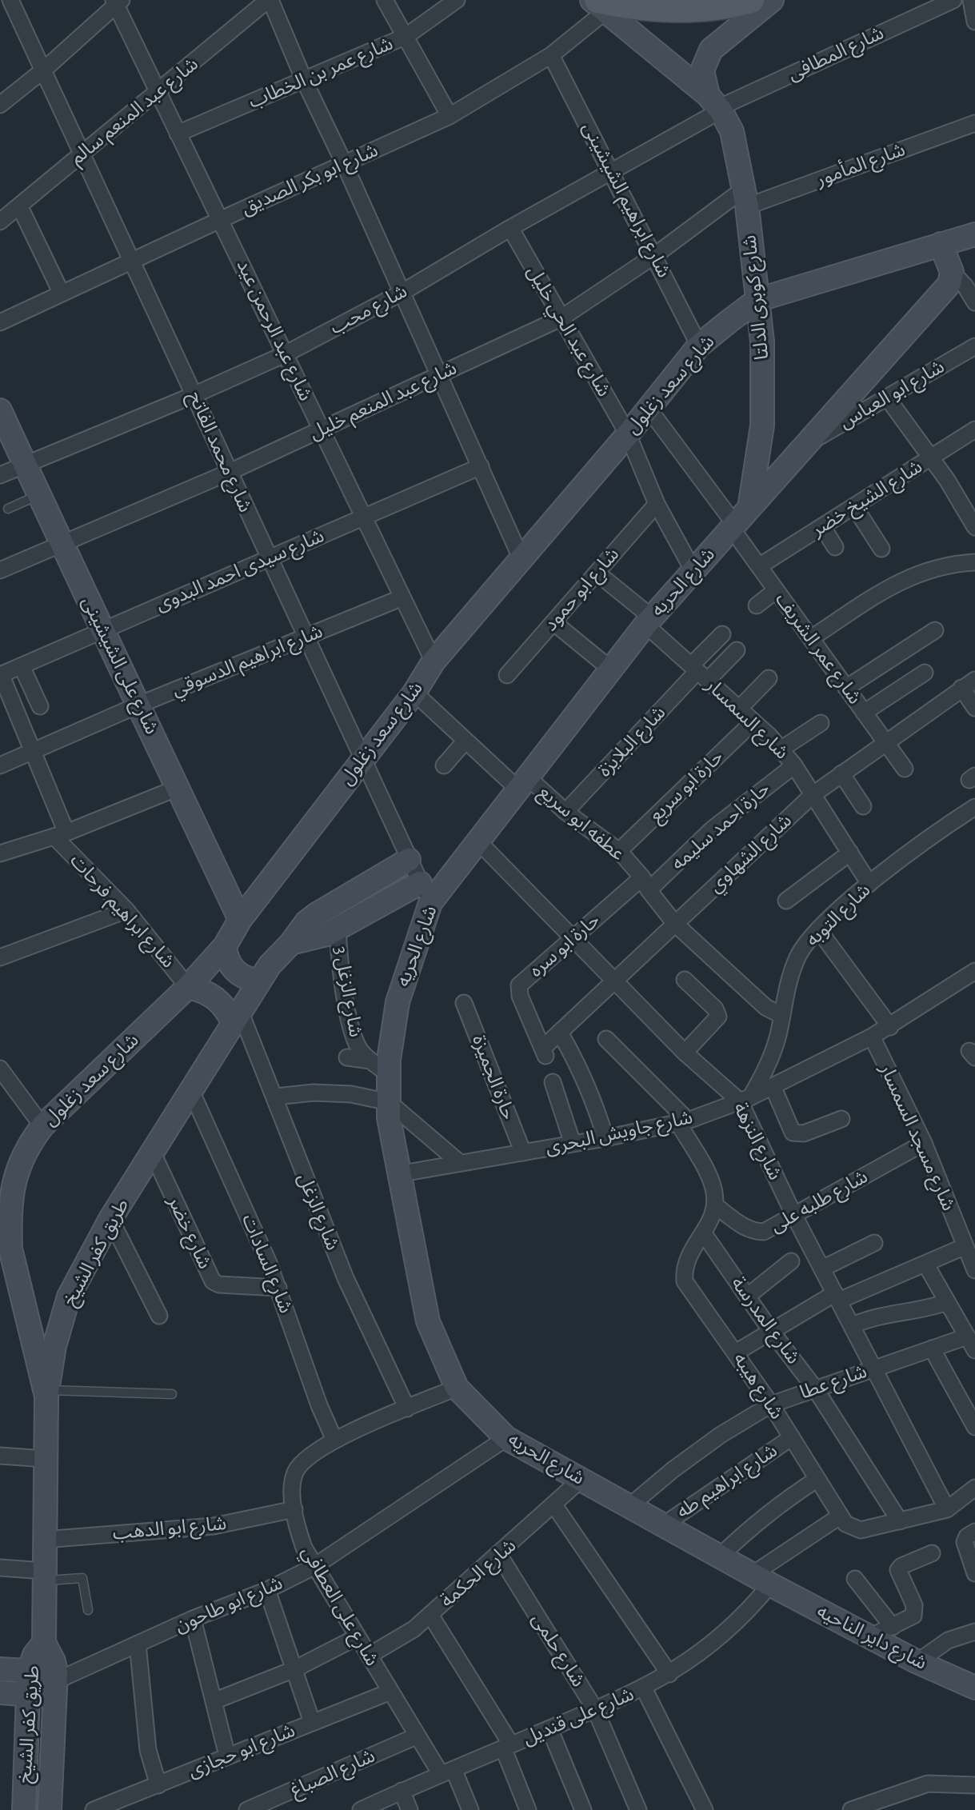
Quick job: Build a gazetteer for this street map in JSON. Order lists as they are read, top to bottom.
{
  "streets": {
    "street": [
      "شارع المطافى",
      "شارع عمر بن الخطاب",
      "شارع عبد المنعم سالم",
      "شارع المأمور",
      "شارع ابو بكر الصديق",
      "شارع ابراهيم الشيشينى",
      "شارع كوبرى الدلتا",
      "شارع محب",
      "شارع عبد الرحمن عيد",
      "شارع عبد الحي خليل",
      "شارع سعد زغلول",
      "شارع ابو العباس",
      "شارع عبد المنعم خليل",
      "شارع محمد الفاتح",
      "شارع الشيخ خضر",
      "شارع سيدى احمد البدوى",
      "شارع الحريه",
      "شارع ابو حمود",
      "شارع عمر الشريف",
      "شارع ابراهيم الدسوقي",
      "شارع على الشيشينى",
      "شارع السمسار",
      "شارع البلايزة",
      "حارة ابو سريع",
      "عطفه ابو سريع",
      "حارة احمد سليمه",
      "شارع الشهاوي",
      "شارع ابراهيم فرحات",
      "شارع التوبه",
      "حارة ابو سره",
      "شارع الزغل 3",
      "حارة الجميزة",
      "شارع جاويش البحرى",
      "شارع مسجد السمسار",
      "شارع النزهة",
      "شارع طلبه على",
      "شارع الزغل",
      "شارع خضر",
      "طريق كفر الشيخ",
      "شارع السادات",
      "شارع المدرسة",
      "شارع عطا",
      "شارع هيبه",
      "شارع ابراهيم طه",
      "شارع ابو الدهب",
      "شارع الحكمة",
      "شارع ابو طاحون",
      "شارع على العطافي",
      "شارع داير الناحيه",
      "شارع حلمى",
      "شارع على قنديل",
      "شارع ابو حجازى",
      "شارع الصباغ"
    ]
  },
  "crossings": [
    ["شارع المطافى", "شارع كوبرى الدلتا"],
    ["شارع المطافى", "شارع محب"],
    ["شارع عمر بن الخطاب", "شارع عبد الرحمن عيد"],
    ["شارع عبد المنعم سالم", "شارع عبد الرحمن عيد"],
    ["شارع عبد المنعم سالم", "شارع محمد الفاتح"],
    ["شارع المأمور", "شارع كوبرى الدلتا"],
    ["شارع المأمور", "شارع عبد المنعم خليل"],
    ["شارع ابو بكر الصديق", "شارع ابراهيم الشيشينى"],
    ["شارع ابو بكر الصديق", "شارع كوبرى الدلتا"],
    ["شارع ابو بكر الصديق", "شارع عبد الرحمن عيد"],
    ["شارع ابو بكر الصديق", "شارع محمد الفاتح"],
    ["شارع ابراهيم الشيشينى", "شارع محب"],
    ["شارع ابراهيم الشيشينى", "شارع سعد زغلول"],
    ["شارع ابراهيم الشيشينى", "شارع عبد المنعم خليل"],
    ["شارع كوبرى الدلتا", "شارع محب"],
    ["شارع كوبرى الدلتا", "شارع سعد زغلول"],
    ["شارع كوبرى الدلتا", "شارع عبد المنعم خليل"],
    ["شارع كوبرى الدلتا", "شارع الحريه"],
    ["شارع محب", "شارع عبد الرحمن عيد"],
    ["شارع محب", "شارع عبد الحي خليل"],
    ["شارع محب", "شارع محمد الفاتح"],
    ["شارع محب", "شارع على الشيشينى"],
    ["شارع عبد الرحمن عيد", "شارع سعد زغلول"],
    ["شارع عبد الرحمن عيد", "شارع عبد المنعم خليل"],
    ["شارع عبد الرحمن عيد", "شارع سيدى احمد البدوى"],
    ["شارع عبد الرحمن عيد", "شارع ابراهيم الدسوقي"],
    ["شارع عبد الحي خليل", "شارع سعد زغلول"],
    ["شارع عبد الحي خليل", "شارع عبد المنعم خليل"],
    ["شارع عبد الحي خليل", "شارع الحريه"],
    ["شارع عبد الحي خليل", "شارع ابو حمود"],
    ["شارع سعد زغلول", "شارع محمد الفاتح"],
    ["شارع سعد زغلول", "شارع عمر الشريف"],
    ["شارع سعد زغلول", "شارع على الشيشينى"],
    ["شارع سعد زغلول", "عطفه ابو سريع"],
    ["شارع سعد زغلول", "شارع ابراهيم فرحات"],
    ["شارع سعد زغلول", "طريق كفر الشيخ"],
    ["شارع ابو العباس", "شارع الحريه"],
    ["شارع عبد المنعم خليل", "شارع محمد الفاتح"],
    ["شارع عبد المنعم خليل", "شارع على الشيشينى"],
    ["شارع محمد الفاتح", "شارع سيدى احمد البدوى"],
    ["شارع محمد الفاتح", "شارع الحريه"],
    ["شارع محمد الفاتح", "شارع ابراهيم الدسوقي"],
    ["شارع محمد الفاتح", "طريق كفر الشيخ"],
    ["شارع الشيخ خضر", "شارع عمر الشريف"],
    ["شارع سيدى احمد البدوى", "شارع على الشيشينى"],
    ["شارع الحريه", "شارع عمر الشريف"],
    ["شارع الحريه", "شارع السمسار"],
    ["شارع الحريه", "عطفه ابو سريع"],
    ["شارع الحريه", "شارع الزغل 3"],
    ["شارع الحريه", "شارع جاويش البحرى"],
    ["شارع الحريه", "شارع النزهة"],
    ["شارع الحريه", "شارع عطا"],
    ["شارع الحريه", "شارع ابراهيم طه"],
    ["شارع الحريه", "شارع الحكمة"],
    ["شارع الحريه", "شارع ابو طاحون"],
    ["شارع الحريه", "شارع على العطافي"],
    ["شارع الحريه", "شارع داير الناحيه"],
    ["شارع الحريه", "شارع على قنديل"],
    ["شارع ابو حمود", "شارع السمسار"],
    ["شارع عمر الشريف", "شارع الشهاوي"],
    ["شارع ابراهيم الدسوقي", "شارع على الشيشينى"],
    ["شارع السمسار", "شارع البلايزة"],
    ["شارع السمسار", "حارة ابو سريع"],
    ["شارع السمسار", "حارة احمد سليمه"],
    ["شارع السمسار", "شارع الشهاوي"],
    ["شارع السمسار", "شارع التوبه"],
    ["شارع البلايزة", "عطفه ابو سريع"],
    ["حارة ابو سريع", "عطفه ابو سريع"],
    ["عطفه ابو سريع", "حارة احمد سليمه"],
    ["عطفه ابو سريع", "شارع الشهاوي"],
    ["عطفه ابو سريع", "شارع التوبه"],
    ["عطفه ابو سريع", "حارة ابو سره"],
    ["حارة احمد سليمه", "حارة ابو سره"],
    ["شارع الشهاوي", "حارة ابو سره"],
    ["شارع الشهاوي", "شارع النزهة"],
    ["شارع التوبه", "شارع جاويش البحرى"],
    ["شارع التوبه", "شارع النزهة"],
    ["حارة ابو سره", "شارع النزهة"],
    ["حارة الجميزة", "شارع جاويش البحرى"],
    ["شارع جاويش البحرى", "شارع مسجد السمسار"],
    ["شارع جاويش البحرى", "شارع النزهة"],
    ["شارع مسجد السمسار", "شارع طلبه على"],
    ["شارع النزهة", "شارع طلبه على"],
    ["شارع النزهة", "شارع عطا"],
    ["شارع النزهة", "شارع هيبه"],
    ["شارع طلبه على", "شارع هيبه"],
    ["شارع الزغل", "طريق كفر الشيخ"],
    ["شارع الزغل", "شارع على العطافي"],
    ["شارع خضر", "طريق كفر الشيخ"],
    ["شارع خضر", "شارع السادات"],
    ["طريق كفر الشيخ", "شارع السادات"],
    ["طريق كفر الشيخ", "شارع ابو الدهب"],
    ["طريق كفر الشيخ", "شارع ابو طاحون"],
    ["شارع السادات", "شارع على العطافي"],
    ["شارع المدرسة", "شارع عطا"],
    ["شارع المدرسة", "شارع هيبه"],
    ["شارع عطا", "شارع هيبه"],
    ["شارع هيبه", "شارع ابراهيم طه"],
    ["شارع هيبه", "شارع على قنديل"],
    ["شارع ابو الدهب", "شارع على العطافي"],
    ["شارع الحكمة", "شارع على العطافي"],
    ["شارع الحكمة", "شارع حلمى"],
    ["شارع ابو طاحون", "شارع على العطافي"],
    ["شارع على العطافي", "شارع على قنديل"],
    ["شارع على العطافي", "شارع ابو حجازى"],
    ["شارع على العطافي", "شارع الصباغ"],
    ["شارع داير الناحيه", "شارع على قنديل"],
    ["شارع حلمى", "شارع على قنديل"]
  ]
}
